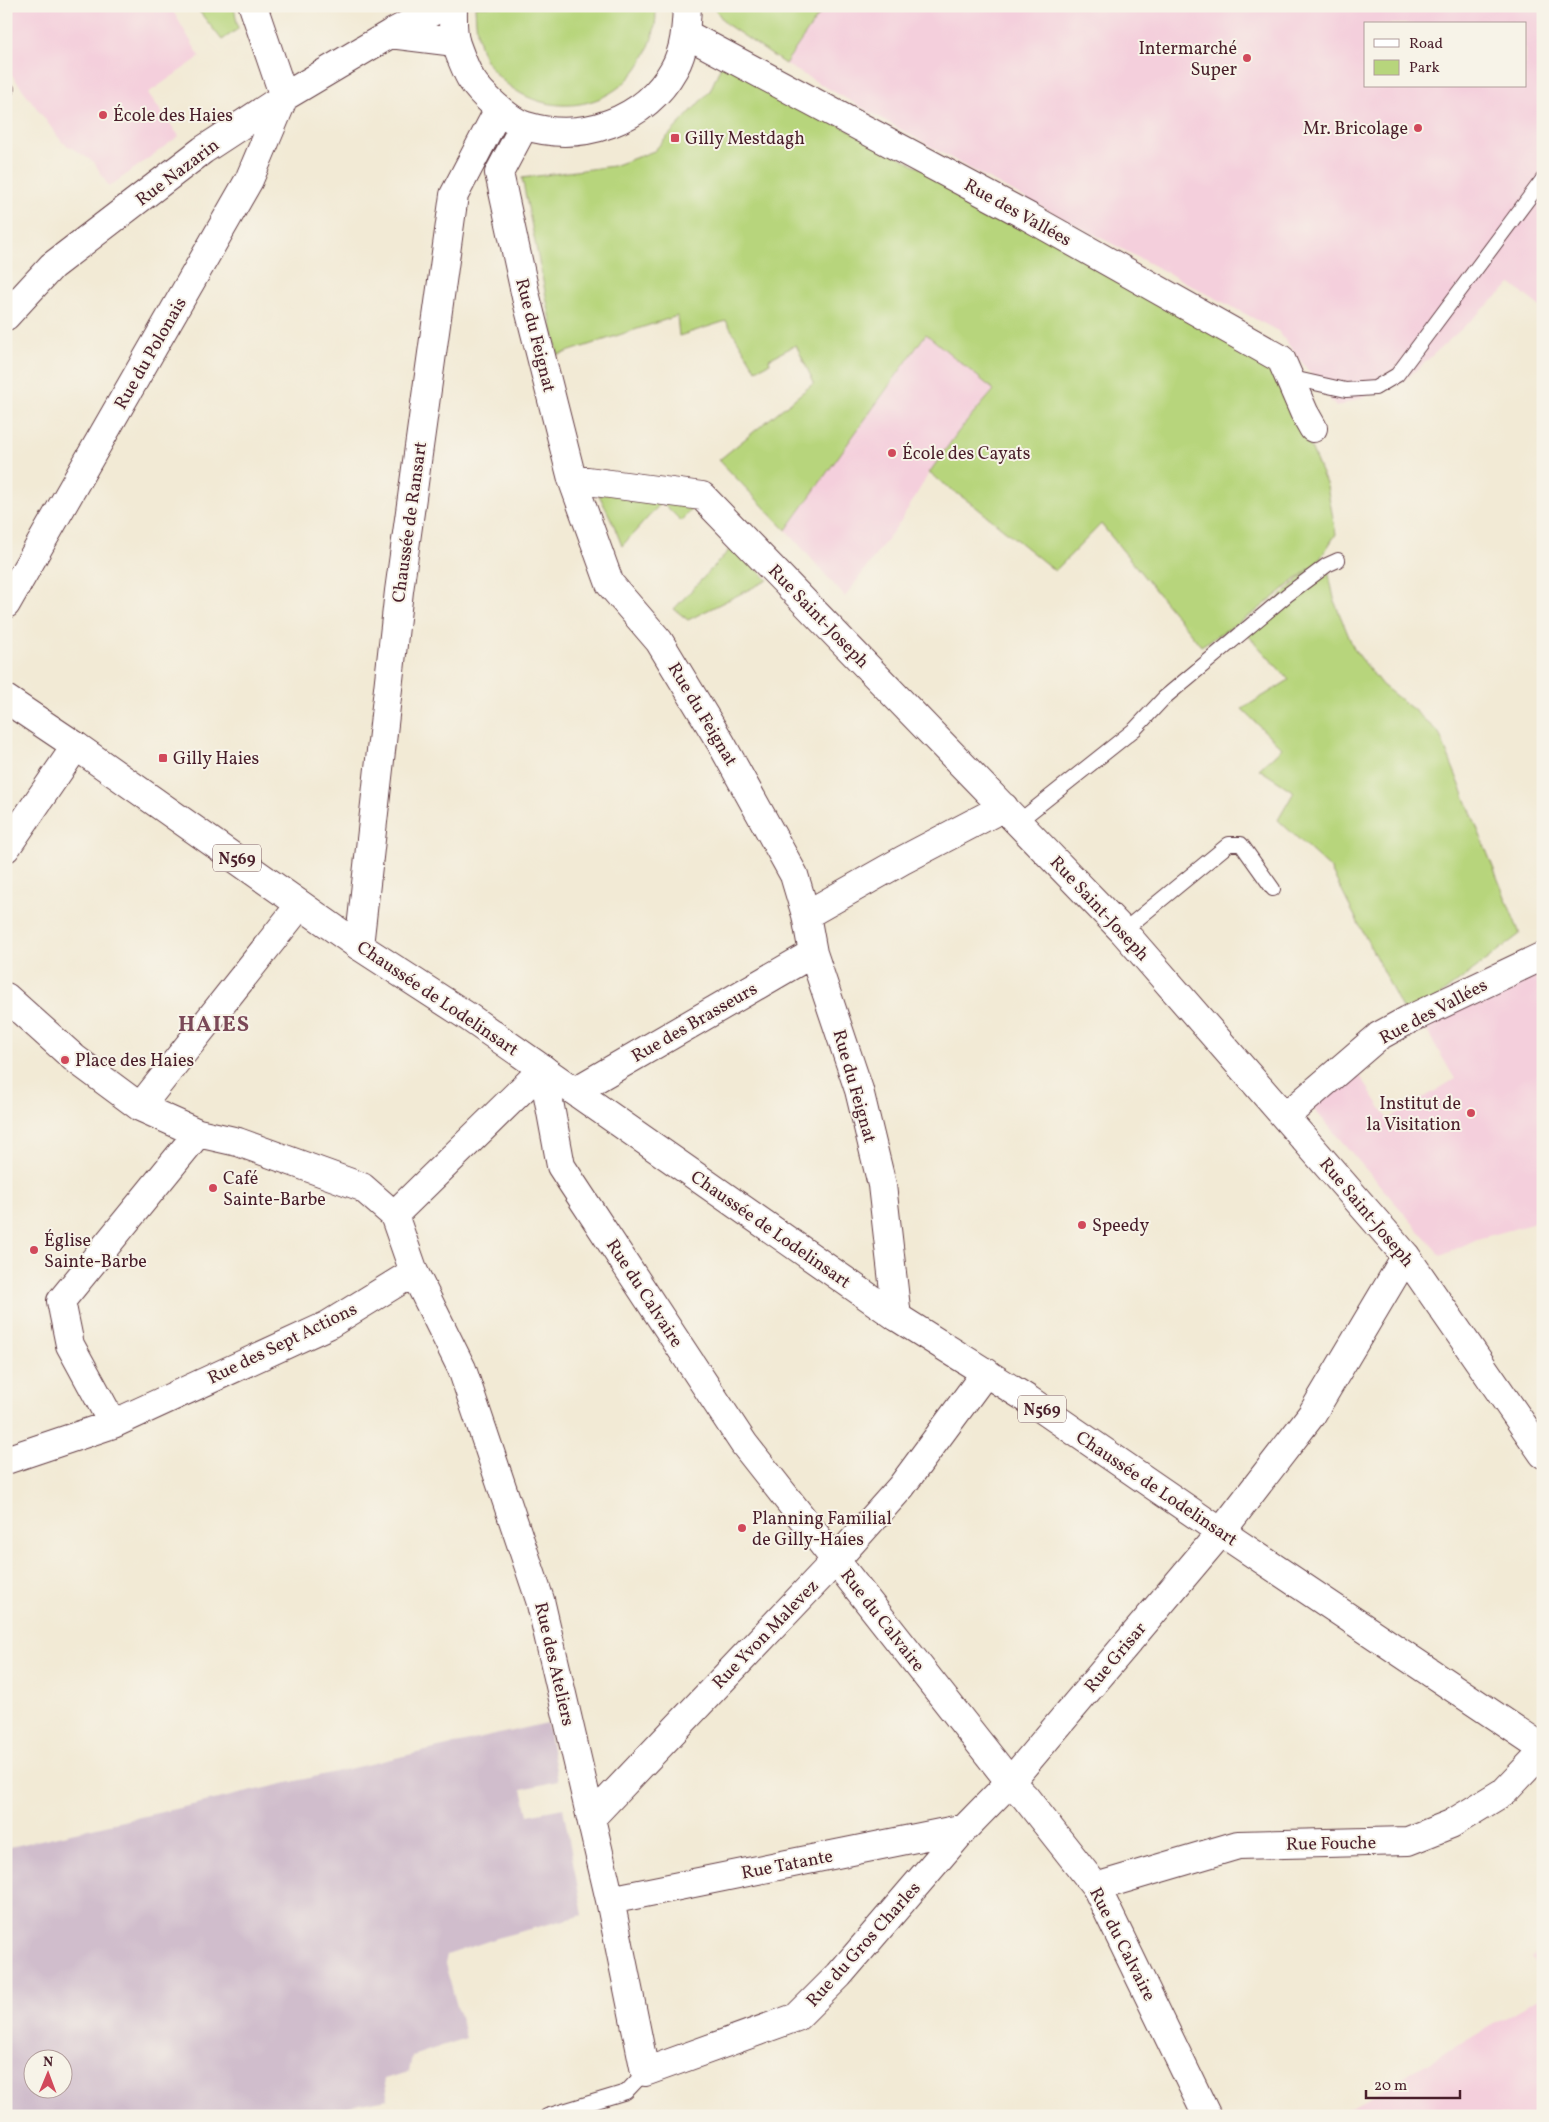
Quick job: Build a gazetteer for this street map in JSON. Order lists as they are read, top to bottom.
{
  "streets": {
    "street": [
      "Rue Nazarin",
      "Rue des Vallées",
      "Rue du Feignat",
      "Rue du Polonais",
      "Chaussée de Ransart",
      "Rue Saint-Joseph",
      "N569",
      "Chaussée de Lodelinsart",
      "Rue des Brasseurs",
      "Rue du Calvaire",
      "Rue des Sept Actions",
      "Rue Yvon Malevez",
      "Rue Grisar",
      "Rue des Ateliers",
      "Rue Fouche",
      "Rue Tatante",
      "Rue du Gros Charles"
    ]
  },
  "crossings": [
    ["Rue Nazarin", "Rue du Polonais"],
    ["Rue des Vallées", "Rue Saint-Joseph"],
    ["Rue du Feignat", "Rue Saint-Joseph"],
    ["Rue du Feignat", "Chaussée de Lodelinsart"],
    ["Rue du Feignat", "Rue des Brasseurs"],
    ["Chaussée de Ransart", "Chaussée de Lodelinsart"],
    ["Rue Saint-Joseph", "Rue Grisar"],
    ["Chaussée de Lodelinsart", "Rue des Brasseurs"],
    ["Chaussée de Lodelinsart", "Rue du Calvaire"],
    ["Chaussée de Lodelinsart", "Rue Yvon Malevez"],
    ["Chaussée de Lodelinsart", "Rue Grisar"],
    ["Chaussée de Lodelinsart", "Rue Fouche"],
    ["Rue du Calvaire", "Rue Yvon Malevez"],
    ["Rue du Calvaire", "Rue Grisar"],
    ["Rue du Calvaire", "Rue Fouche"],
    ["Rue du Calvaire", "Rue du Gros Charles"],
    ["Rue des Sept Actions", "Rue des Ateliers"],
    ["Rue Yvon Malevez", "Rue des Ateliers"],
    ["Rue Grisar", "Rue du Gros Charles"],
    ["Rue des Ateliers", "Rue Tatante"],
    ["Rue des Ateliers", "Rue du Gros Charles"],
    ["Rue Tatante", "Rue du Gros Charles"]
  ],
  "districts": ["HAIES"],
  "places": {
    "other": [
      "Intermarché Super",
      "École des Haies",
      "Mr. Bricolage",
      "École des Cayats",
      "Place des Haies",
      "Institut de la Visitation",
      "Café Sainte-Barbe",
      "Speedy",
      "Église Sainte-Barbe",
      "Planning Familial de Gilly-Haies"
    ],
    "transit": ["Gilly Mestdagh", "Gilly Haies"]
  },
  "legend": ["Road", "Park"],
  "scale_bar": "20 m",
  "north": "top"
}
